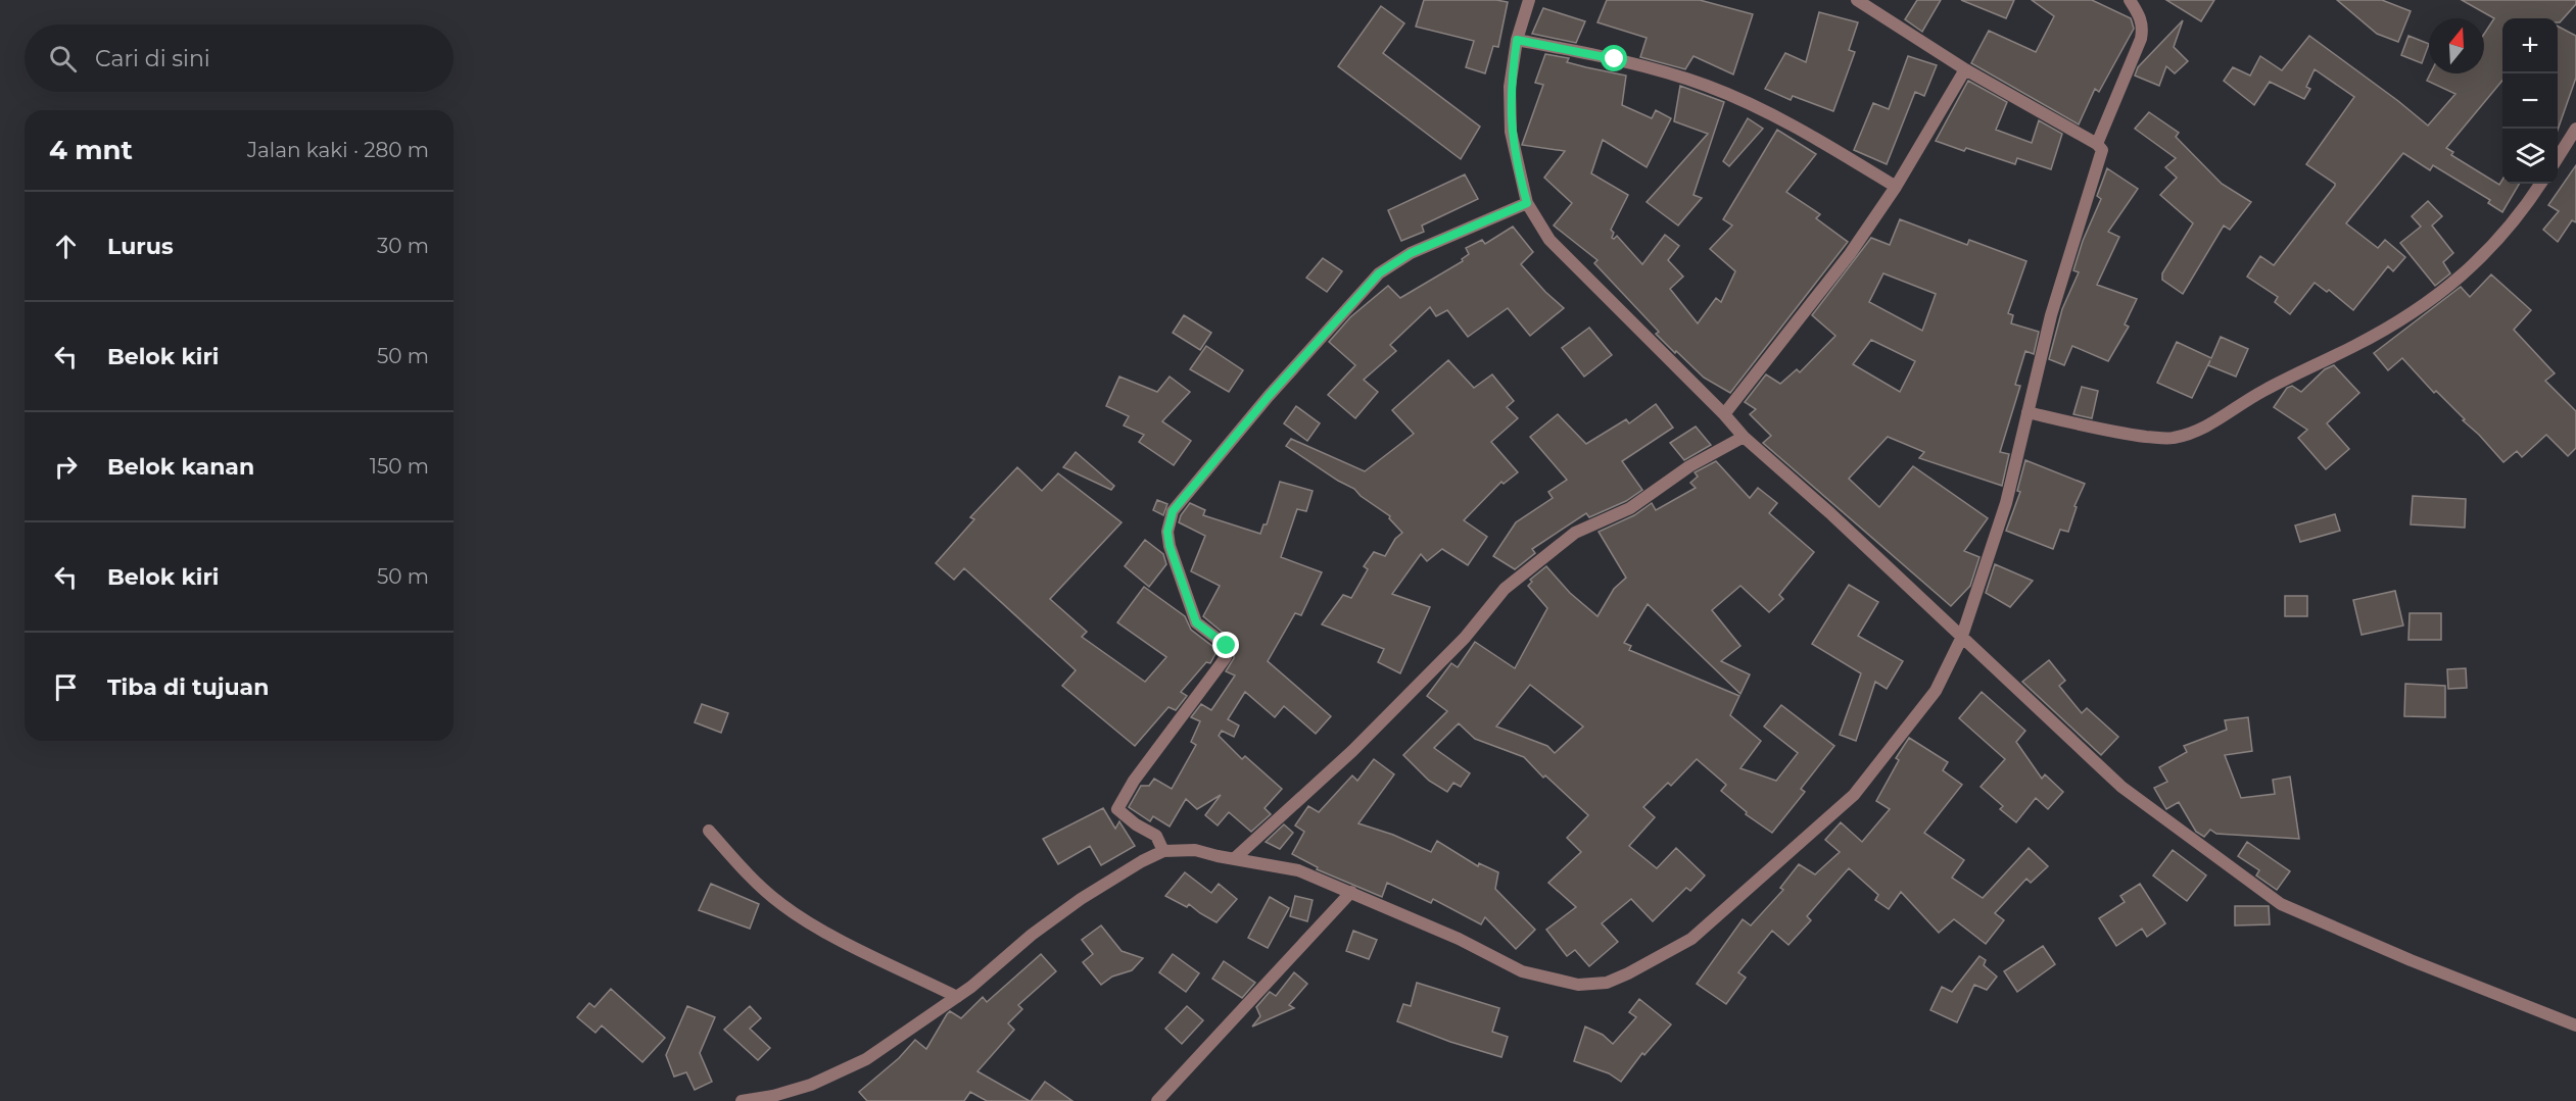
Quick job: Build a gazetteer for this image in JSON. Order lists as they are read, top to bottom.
{
  "north": "top",
  "page": {
    "map_buttons": ["+", "−"],
    "search": "Cari di sini",
    "heading": ["4 mnt", "Jalan kaki · 280 m"],
    "list": [
      ["Lurus", "30 m"],
      ["Belok kiri", "50 m"],
      ["Belok kanan", "150 m"],
      ["Belok kiri", "50 m"],
      "Tiba di tujuan"
    ]
  }
}
